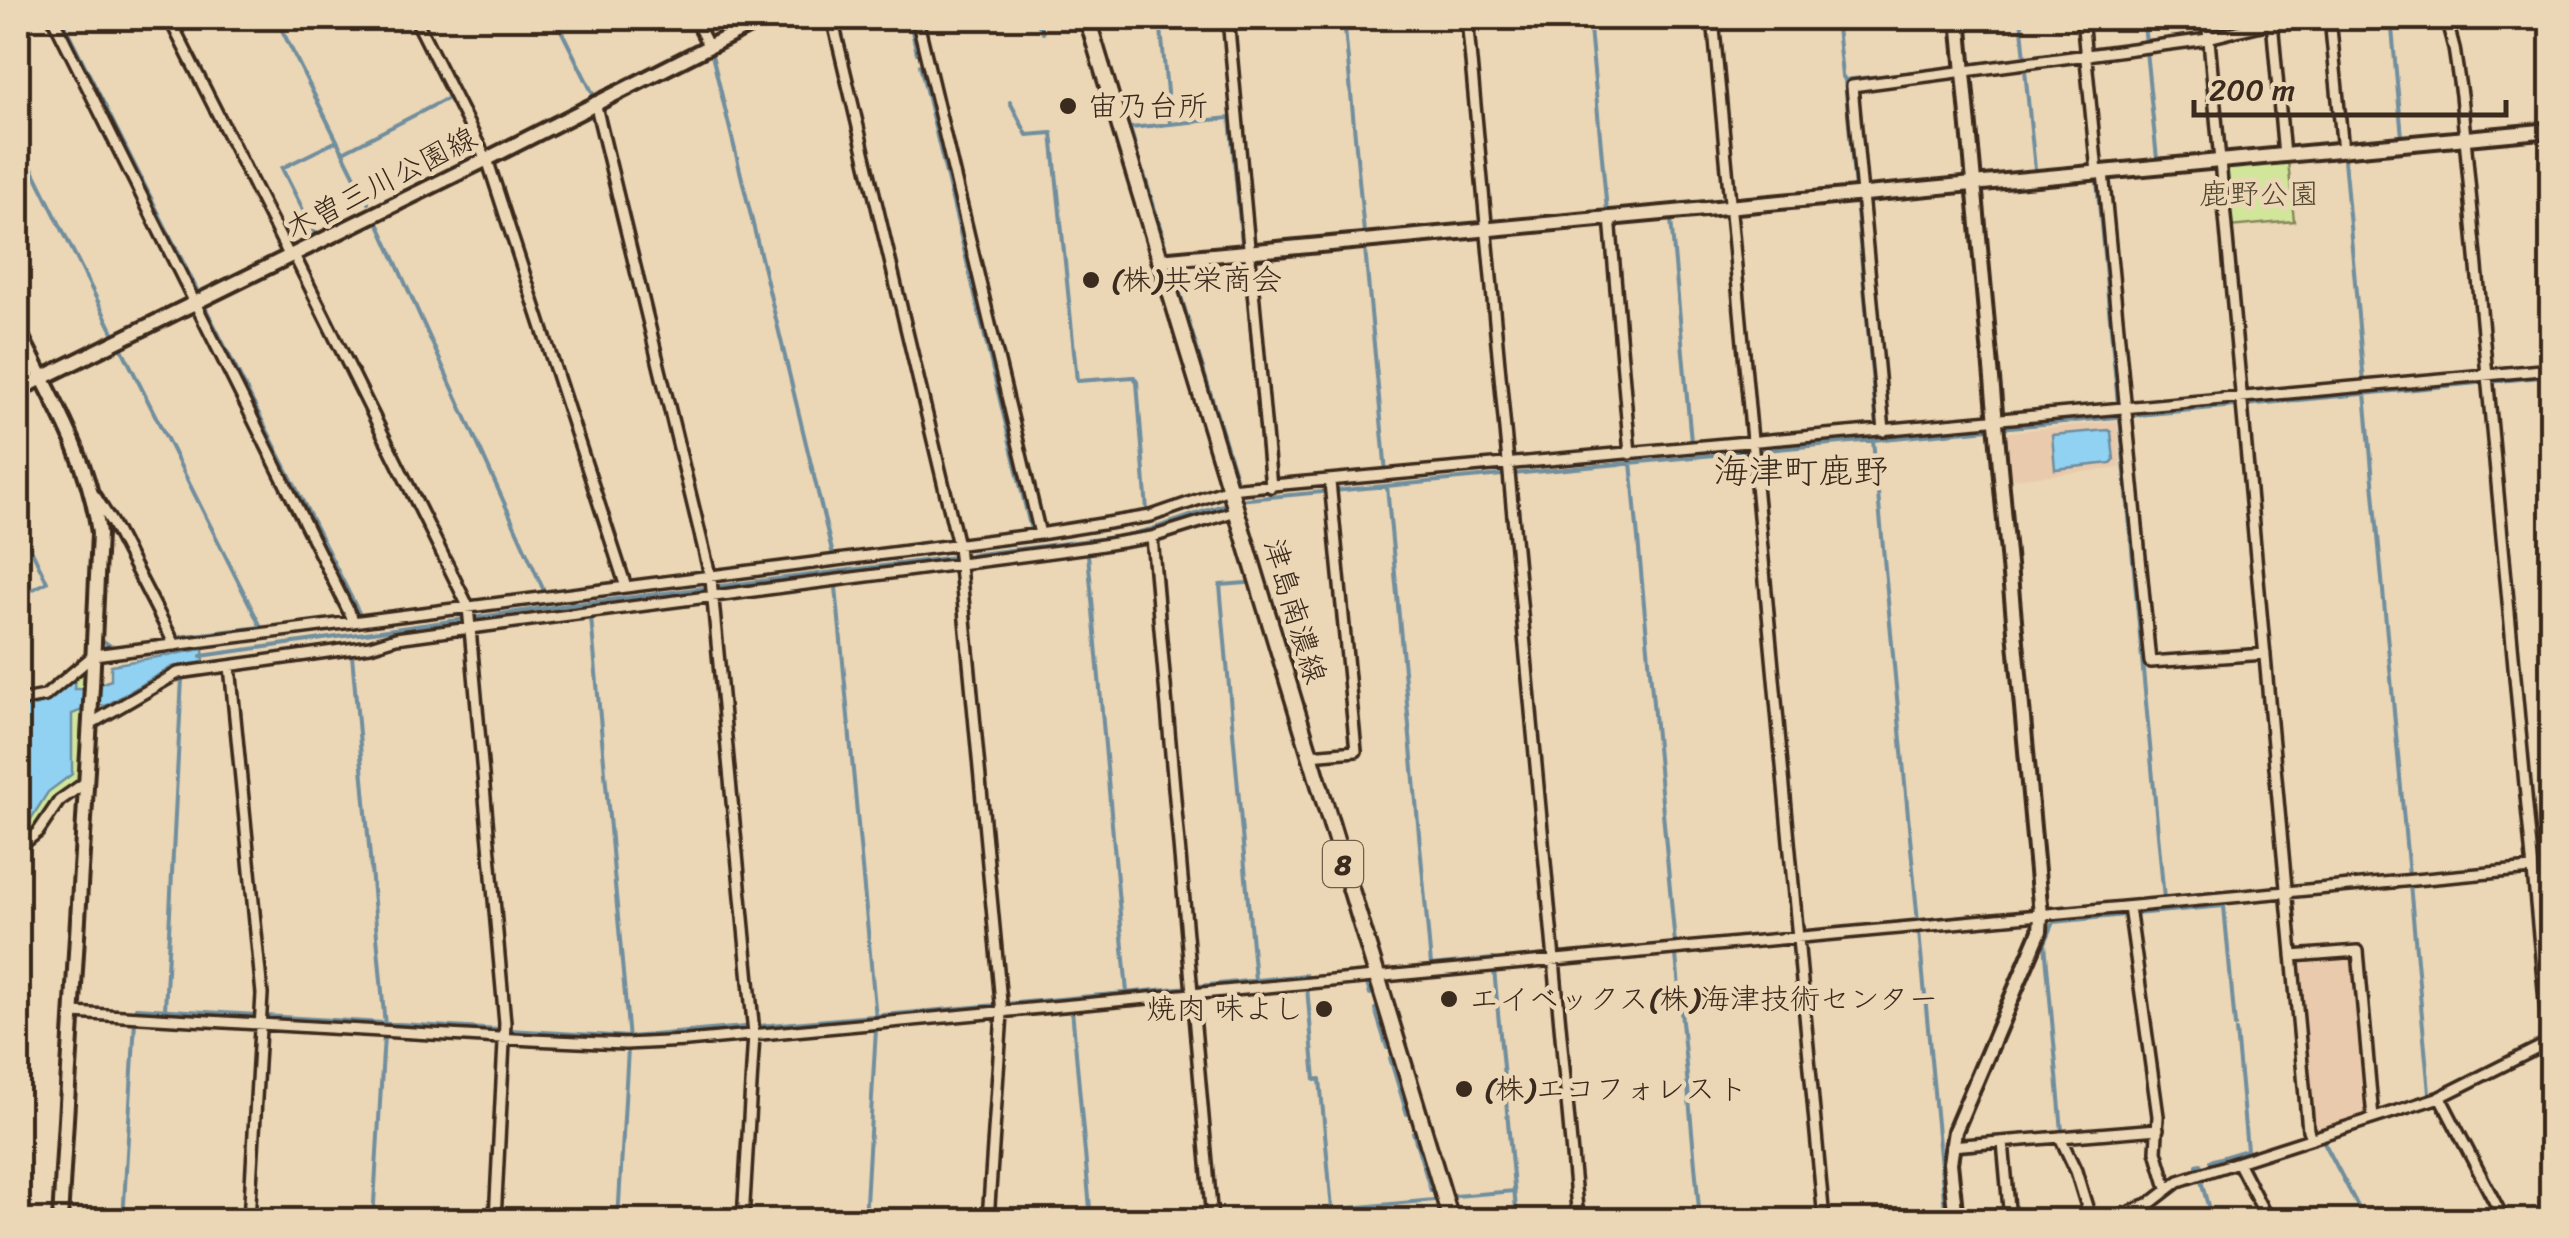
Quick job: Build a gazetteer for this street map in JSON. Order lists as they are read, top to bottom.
{
  "streets": {
    "main road": ["津島南濃線", "8"],
    "street": ["木曽三川公園線"]
  },
  "districts": ["海津町鹿野"],
  "parks": ["鹿野公園"],
  "places": [
    "宙乃台所",
    "(株)共栄商会",
    "エイベックス(株)海津技術センター",
    "焼肉 味よし",
    "(株)エコフォレスト"
  ],
  "scale_bar": "200 m"
}
